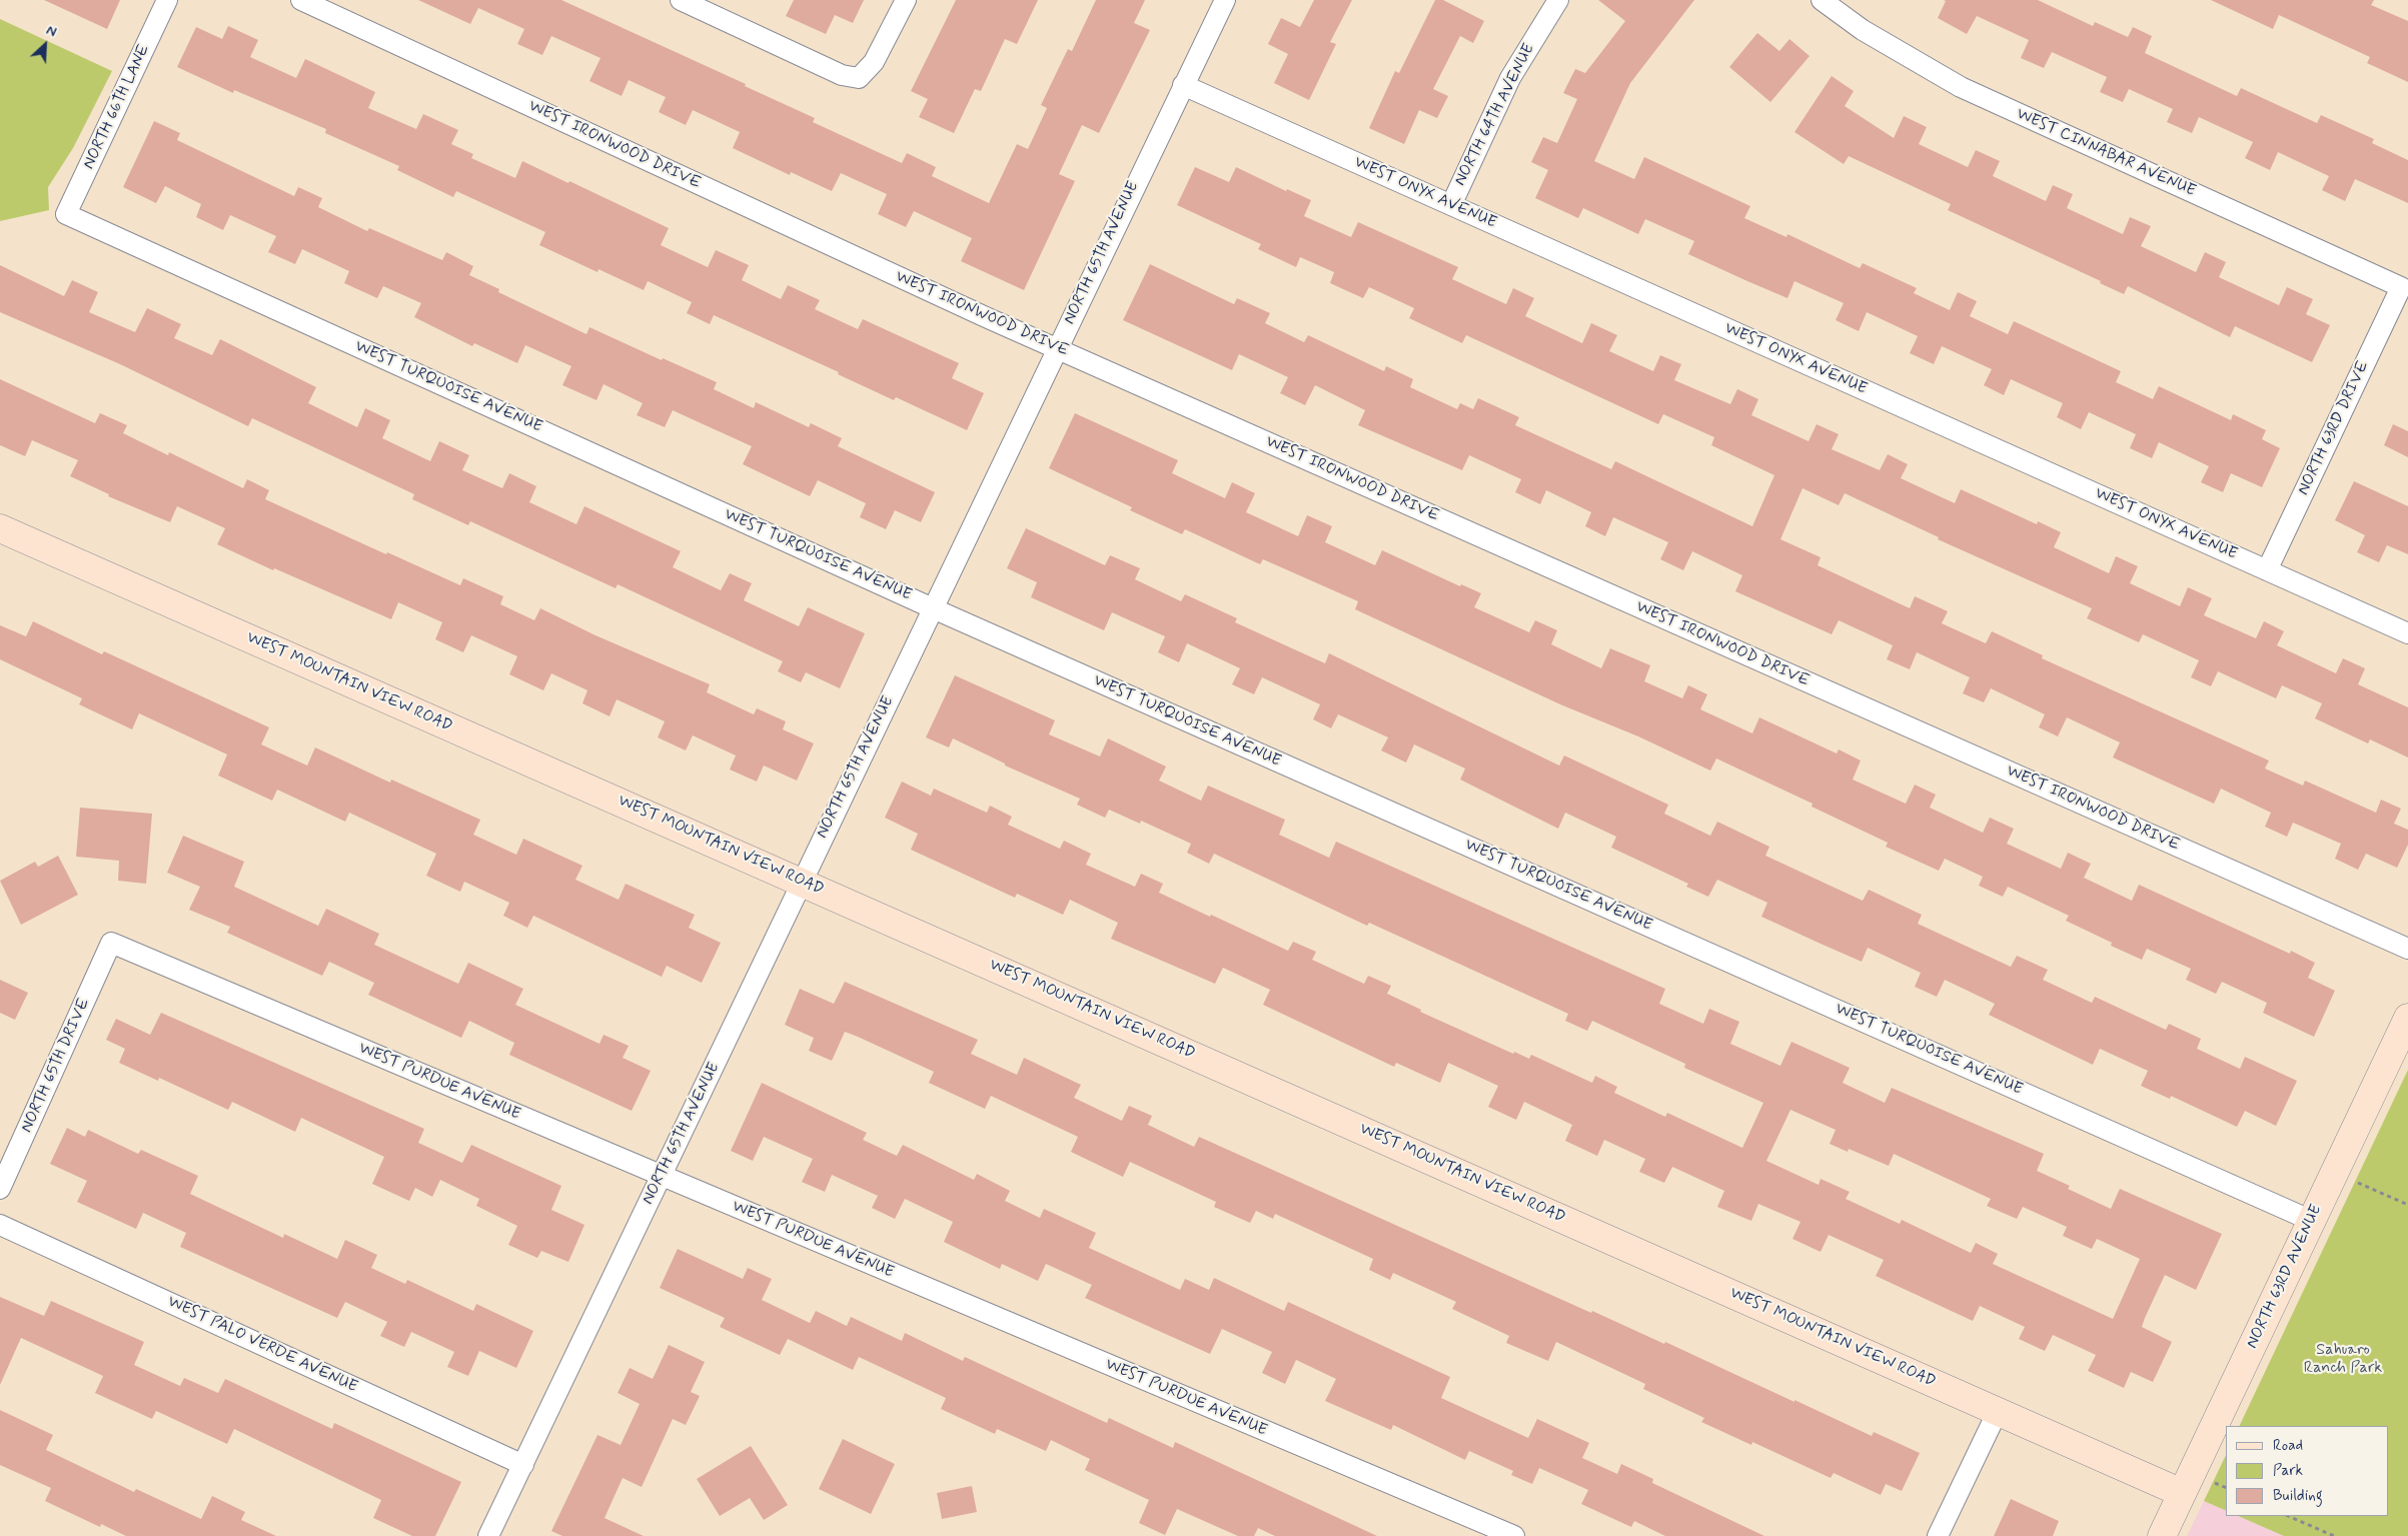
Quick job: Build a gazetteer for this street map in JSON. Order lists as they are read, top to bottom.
{
  "streets": {
    "street": [
      "NORTH 66TH LANE",
      "NORTH 64TH AVENUE",
      "WEST IRONWOOD DRIVE",
      "WEST CINNABAR AVENUE",
      "WEST ONYX AVENUE",
      "NORTH 65TH AVENUE",
      "WEST TURQUOISE AVENUE",
      "NORTH 63RD DRIVE",
      "WEST MOUNTAIN VIEW ROAD",
      "NORTH 65TH DRIVE",
      "WEST PURDUE AVENUE",
      "NORTH 63RD AVENUE",
      "WEST PALO VERDE AVENUE"
    ]
  },
  "crossings": [
    ["NORTH 66TH LANE", "WEST TURQUOISE AVENUE"],
    ["NORTH 64TH AVENUE", "WEST ONYX AVENUE"],
    ["WEST IRONWOOD DRIVE", "NORTH 65TH AVENUE"],
    ["WEST CINNABAR AVENUE", "NORTH 63RD DRIVE"],
    ["WEST ONYX AVENUE", "NORTH 65TH AVENUE"],
    ["WEST ONYX AVENUE", "NORTH 63RD DRIVE"],
    ["NORTH 65TH AVENUE", "WEST TURQUOISE AVENUE"],
    ["NORTH 65TH AVENUE", "WEST MOUNTAIN VIEW ROAD"],
    ["NORTH 65TH AVENUE", "WEST PURDUE AVENUE"],
    ["NORTH 65TH AVENUE", "WEST PALO VERDE AVENUE"],
    ["WEST TURQUOISE AVENUE", "NORTH 63RD AVENUE"],
    ["WEST MOUNTAIN VIEW ROAD", "NORTH 63RD AVENUE"],
    ["NORTH 65TH DRIVE", "WEST PURDUE AVENUE"]
  ],
  "parks": ["Sahuaro Ranch Park"],
  "legend": ["Road", "Park", "Building"],
  "north": "top right"
}
